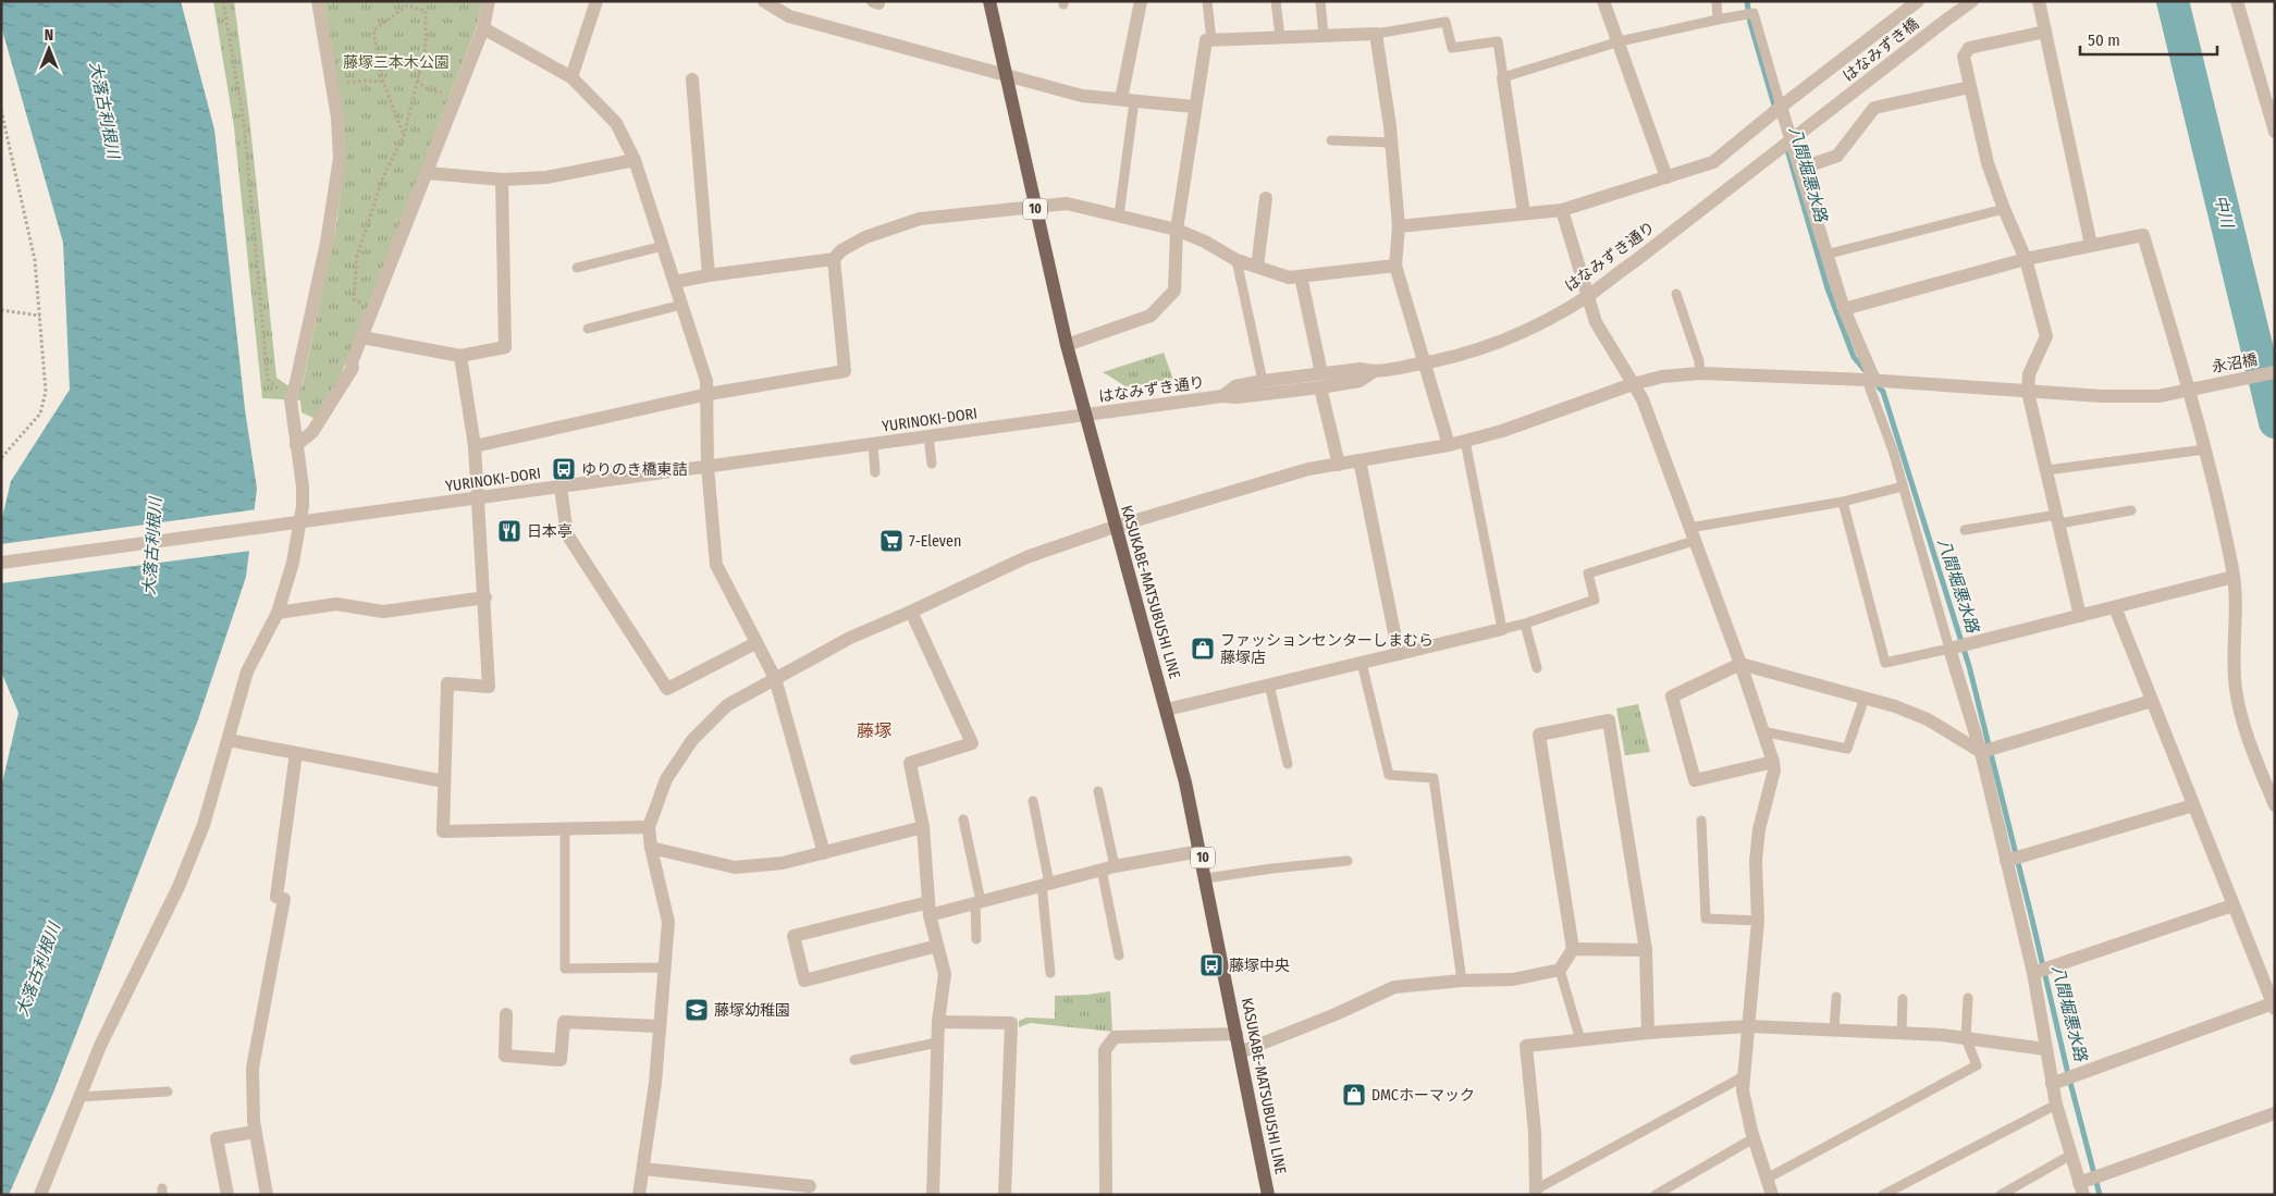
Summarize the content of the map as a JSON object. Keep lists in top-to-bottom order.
{
  "streets": {
    "main road": ["10", "KASUKABE-MATSUBUSHI LINE"],
    "street": [
      "はなみずき橋",
      "はなみずき通り",
      "永沼橋",
      "YURINOKI-DORI"
    ]
  },
  "crossings": [
    ["はなみずき橋", "はなみずき通り"],
    ["はなみずき通り", "YURINOKI-DORI"],
    ["はなみずき通り", "KASUKABE-MATSUBUSHI LINE"],
    ["永沼橋", "KASUKABE-MATSUBUSHI LINE"],
    ["YURINOKI-DORI", "KASUKABE-MATSUBUSHI LINE"]
  ],
  "districts": ["藤塚"],
  "water": ["大落古利根川", "八間堀悪水路", "中川"],
  "parks": ["藤塚三本木公園"],
  "places": {
    "bus stop": ["ゆりのき橋東詰", "藤塚中央"],
    "restaurant": ["日本亭"],
    "supermarket": ["7-Eleven"],
    "shop": ["ファッションセンターしまむら 藤塚店", "DMCホーマック"],
    "school or university": ["藤塚幼稚園"]
  },
  "scale_bar": "50 m",
  "north": "top"
}
